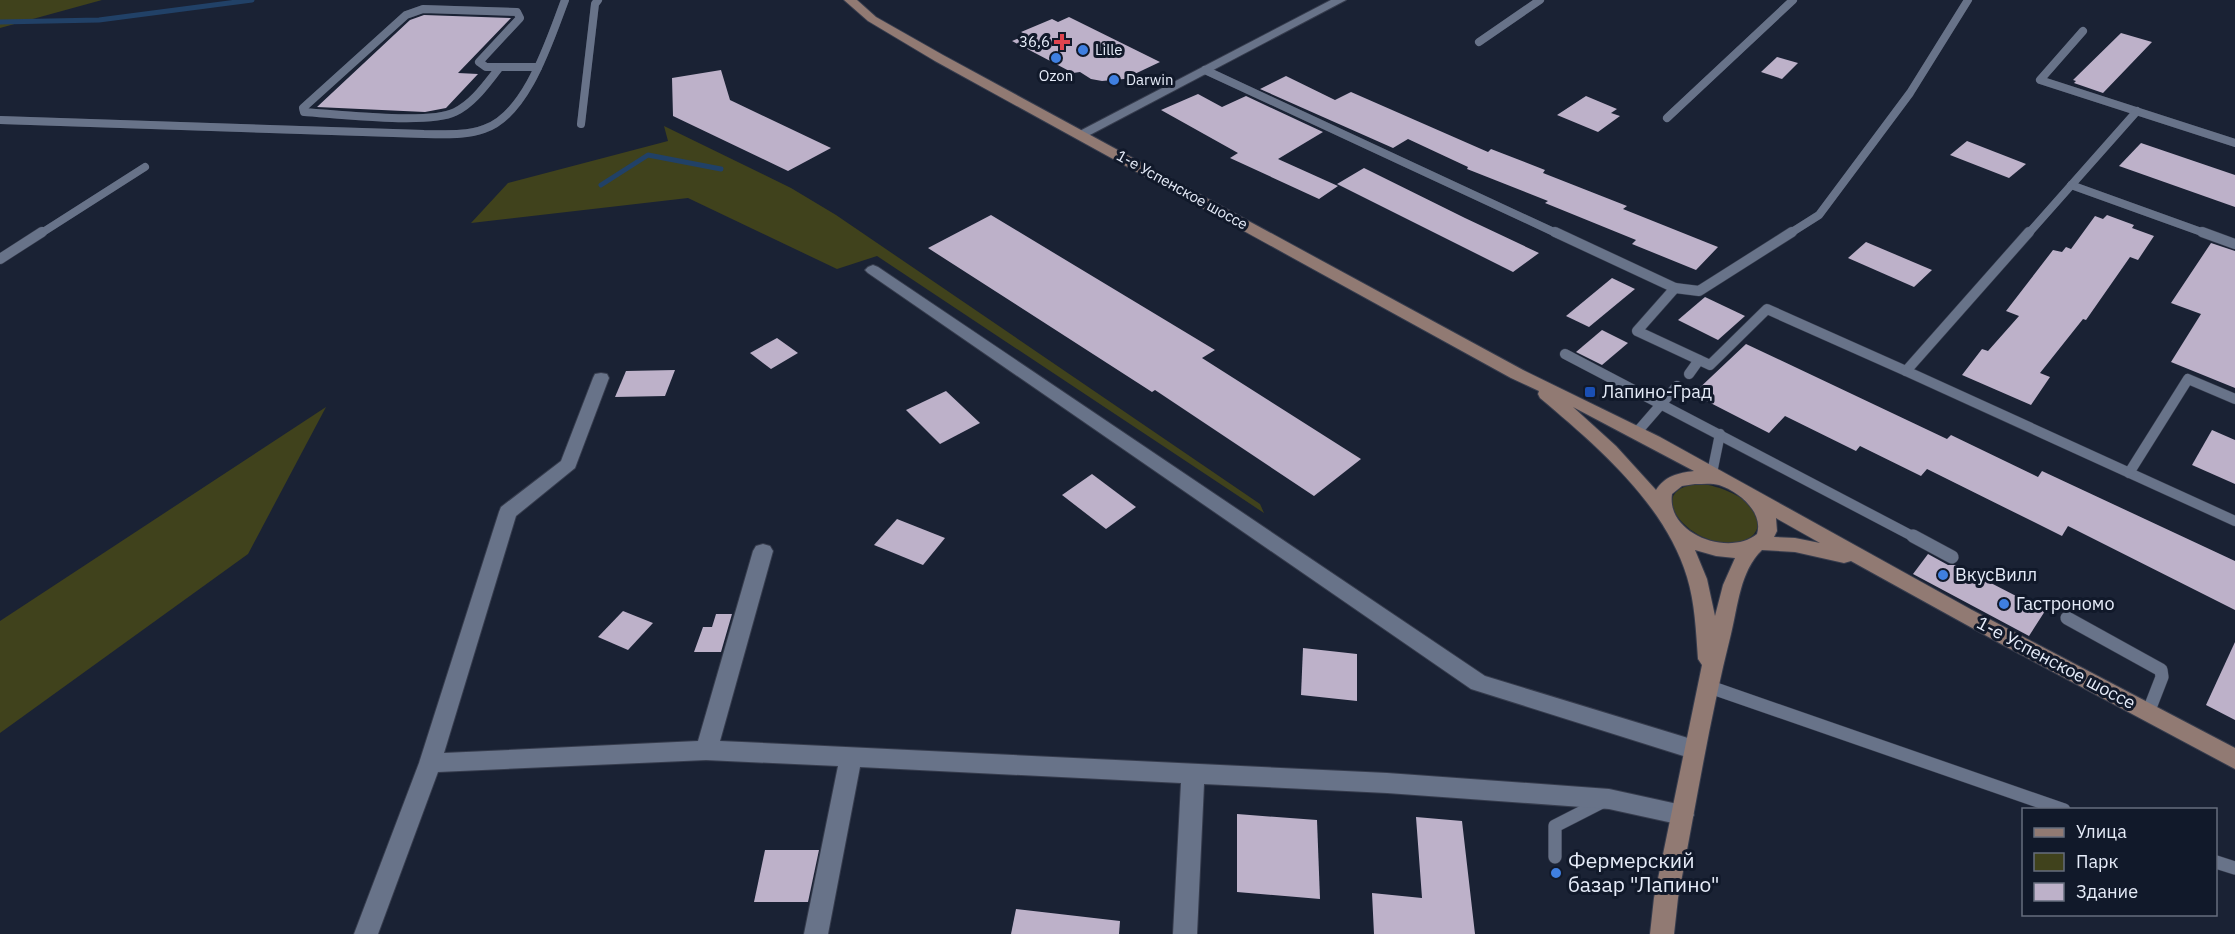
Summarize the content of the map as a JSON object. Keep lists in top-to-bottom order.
{
  "streets": {
    "main road": ["1-е Успенское шоссе"]
  },
  "places": {
    "health": ["36,6"],
    "other": [
      "Lille",
      "Ozon",
      "Darwin",
      "ВкусВилл",
      "Гастрономо",
      "Фермерский базар \"Лапино\""
    ],
    "transit": ["Лапино-Град"]
  },
  "legend": ["Улица", "Парк", "Здание"]
}
